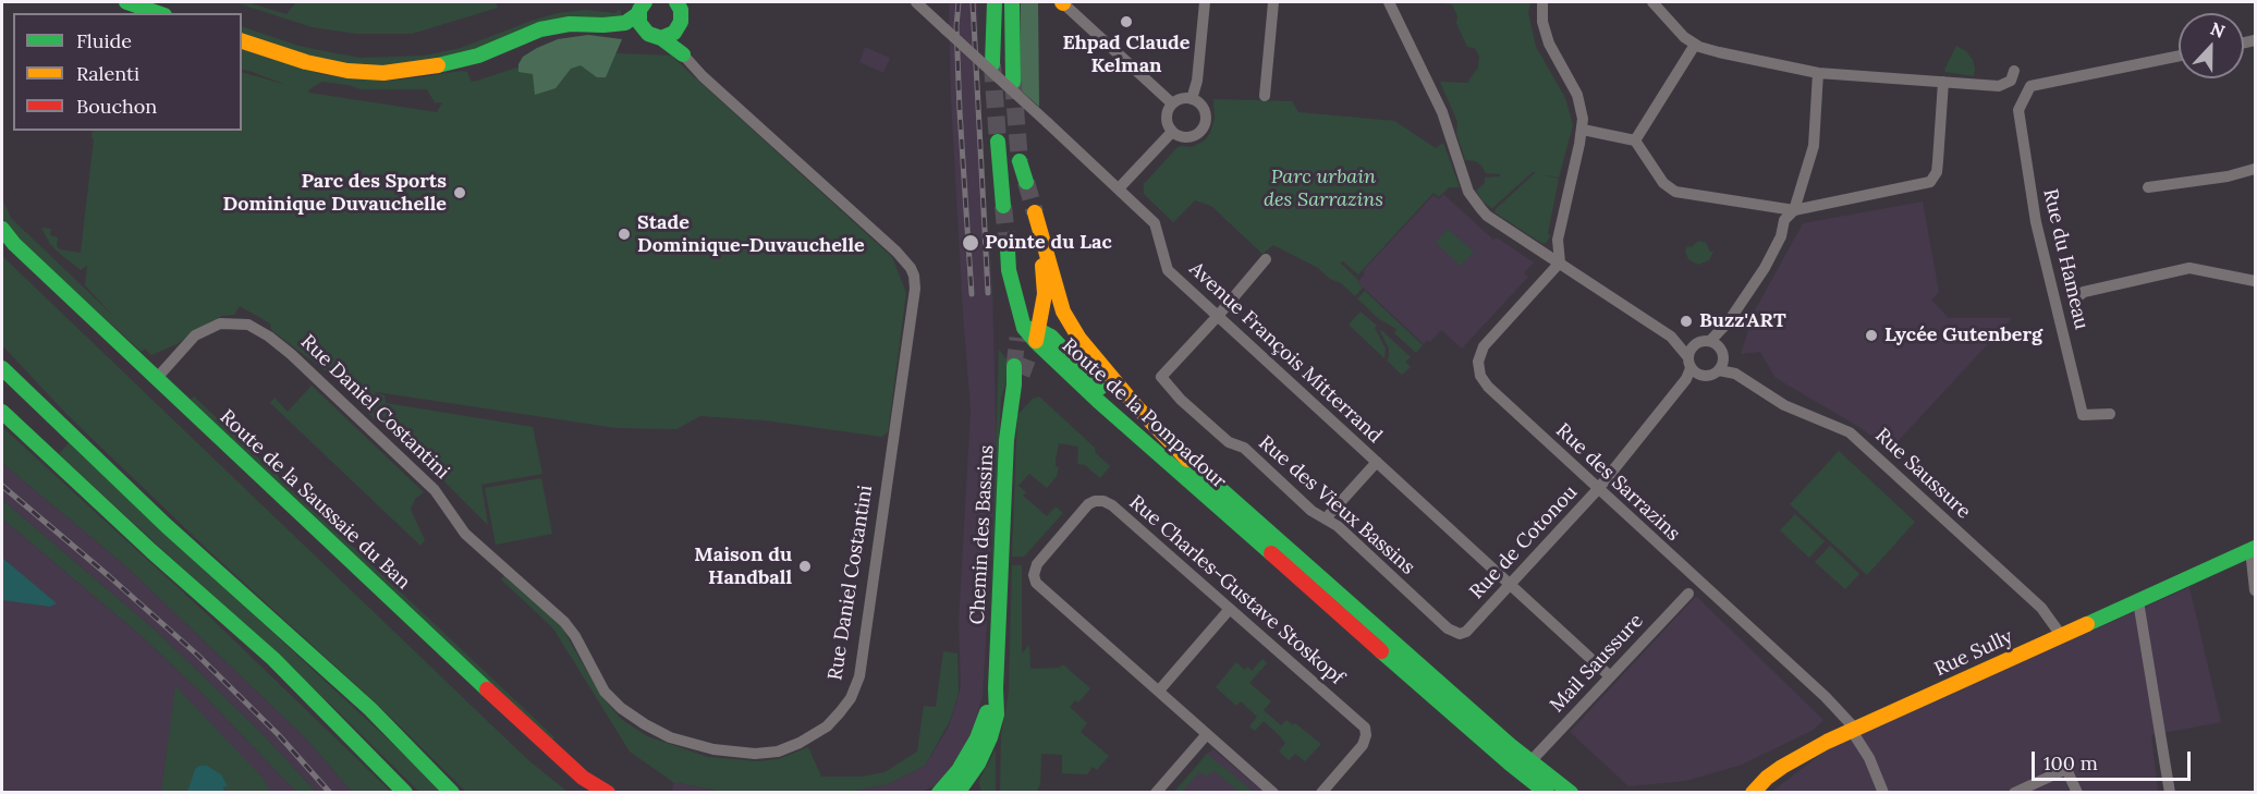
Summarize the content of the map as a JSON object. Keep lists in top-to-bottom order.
{
  "streets": {
    "main road": [
      "Rue Daniel Costantini",
      "Route de la Pompadour",
      "Route de la Saussaie du Ban",
      "Chemin des Bassins",
      "Rue Sully"
    ],
    "street": [
      "Rue du Hameau",
      "Avenue François Mitterrand",
      "Rue Saussure",
      "Rue des Sarrazins",
      "Rue des Vieux Bassins",
      "Rue de Cotonou",
      "Rue Charles-Gustave Stoskopf",
      "Mail Saussure"
    ]
  },
  "crossings": [
    ["Avenue François Mitterrand", "Rue des Vieux Bassins"],
    ["Avenue François Mitterrand", "Rue de Cotonou"],
    ["Avenue François Mitterrand", "Mail Saussure"],
    ["Rue Daniel Costantini", "Route de la Saussaie du Ban"],
    ["Rue Saussure", "Rue Sully"],
    ["Rue des Sarrazins", "Rue de Cotonou"],
    ["Rue des Sarrazins", "Rue Sully"],
    ["Rue des Vieux Bassins", "Rue de Cotonou"]
  ],
  "parks": ["Parc urbain des Sarrazins"],
  "places": [
    "Ehpad Claude Kelman",
    "Parc des Sports Dominique Duvauchelle",
    "Stade Dominique-Duvauchelle",
    "Pointe du Lac",
    "Buzz'ART",
    "Lycée Gutenberg",
    "Maison du Handball"
  ],
  "legend": ["Fluide", "Ralenti", "Bouchon"],
  "scale_bar": "100 m",
  "north": "top"
}
